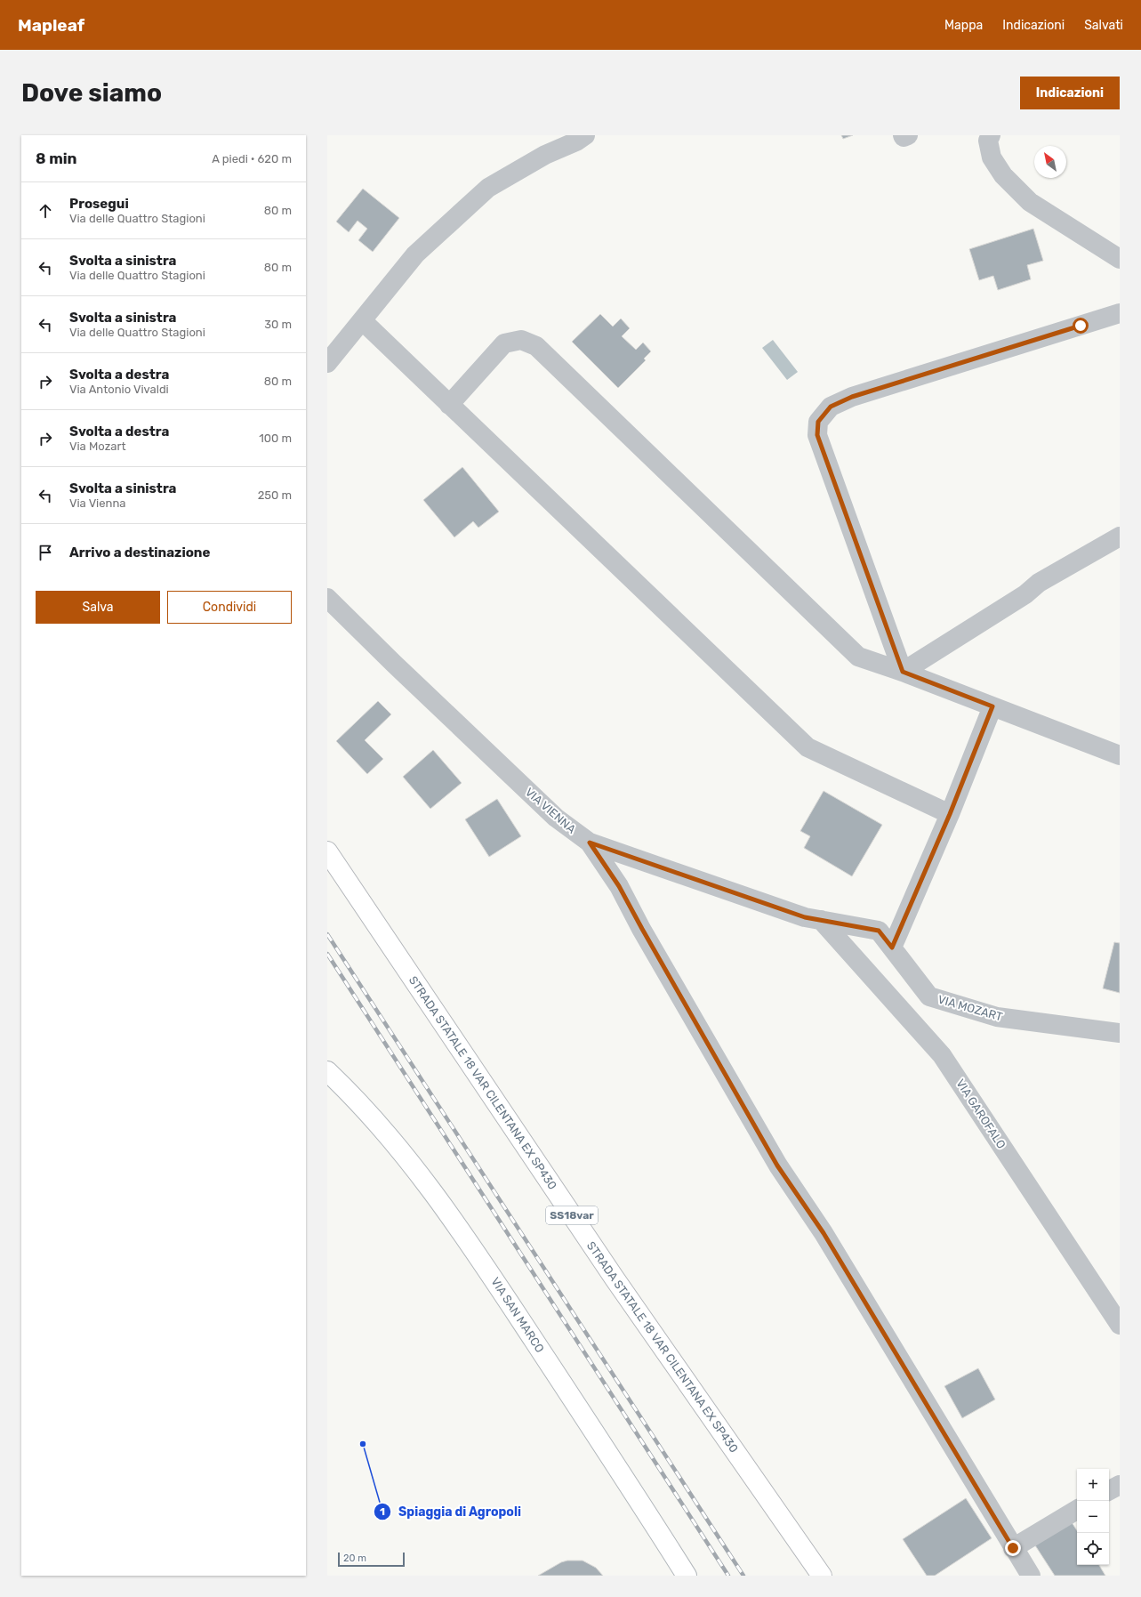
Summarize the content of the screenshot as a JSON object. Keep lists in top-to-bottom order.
{
  "streets": {
    "main road": ["STRADA STATALE 18 VAR CILENTANA EX SP430", "SS18var", "VIA SAN MARCO"],
    "street": ["VIA VIENNA", "VIA MOZART", "VIA GAROFALO"]
  },
  "crossings": [
    ["VIA VIENNA", "VIA MOZART"],
    ["VIA MOZART", "VIA GAROFALO"]
  ],
  "places": ["Spiaggia di Agropoli"],
  "scale_bar": "20 m",
  "north": "top left",
  "page": {
    "header": "Mapleaf",
    "nav": ["Mappa", "Indicazioni", "Salvati"],
    "buttons": [
      "Indicazioni",
      ["Salva", "Condividi"]
    ],
    "title": "Dove siamo",
    "heading": ["8 min", "A piedi · 620 m"],
    "list": [
      ["Prosegui", "Via delle Quattro Stagioni", "80 m"],
      ["Svolta a sinistra", "Via delle Quattro Stagioni", "80 m"],
      ["Svolta a sinistra", "Via delle Quattro Stagioni", "30 m"],
      ["Svolta a destra", "Via Antonio Vivaldi", "80 m"],
      ["Svolta a destra", "Via Mozart", "100 m"],
      ["Svolta a sinistra", "Via Vienna", "250 m"],
      "Arrivo a destinazione"
    ],
    "map_buttons": ["+", "−"],
    "scale": "20 m"
  }
}
